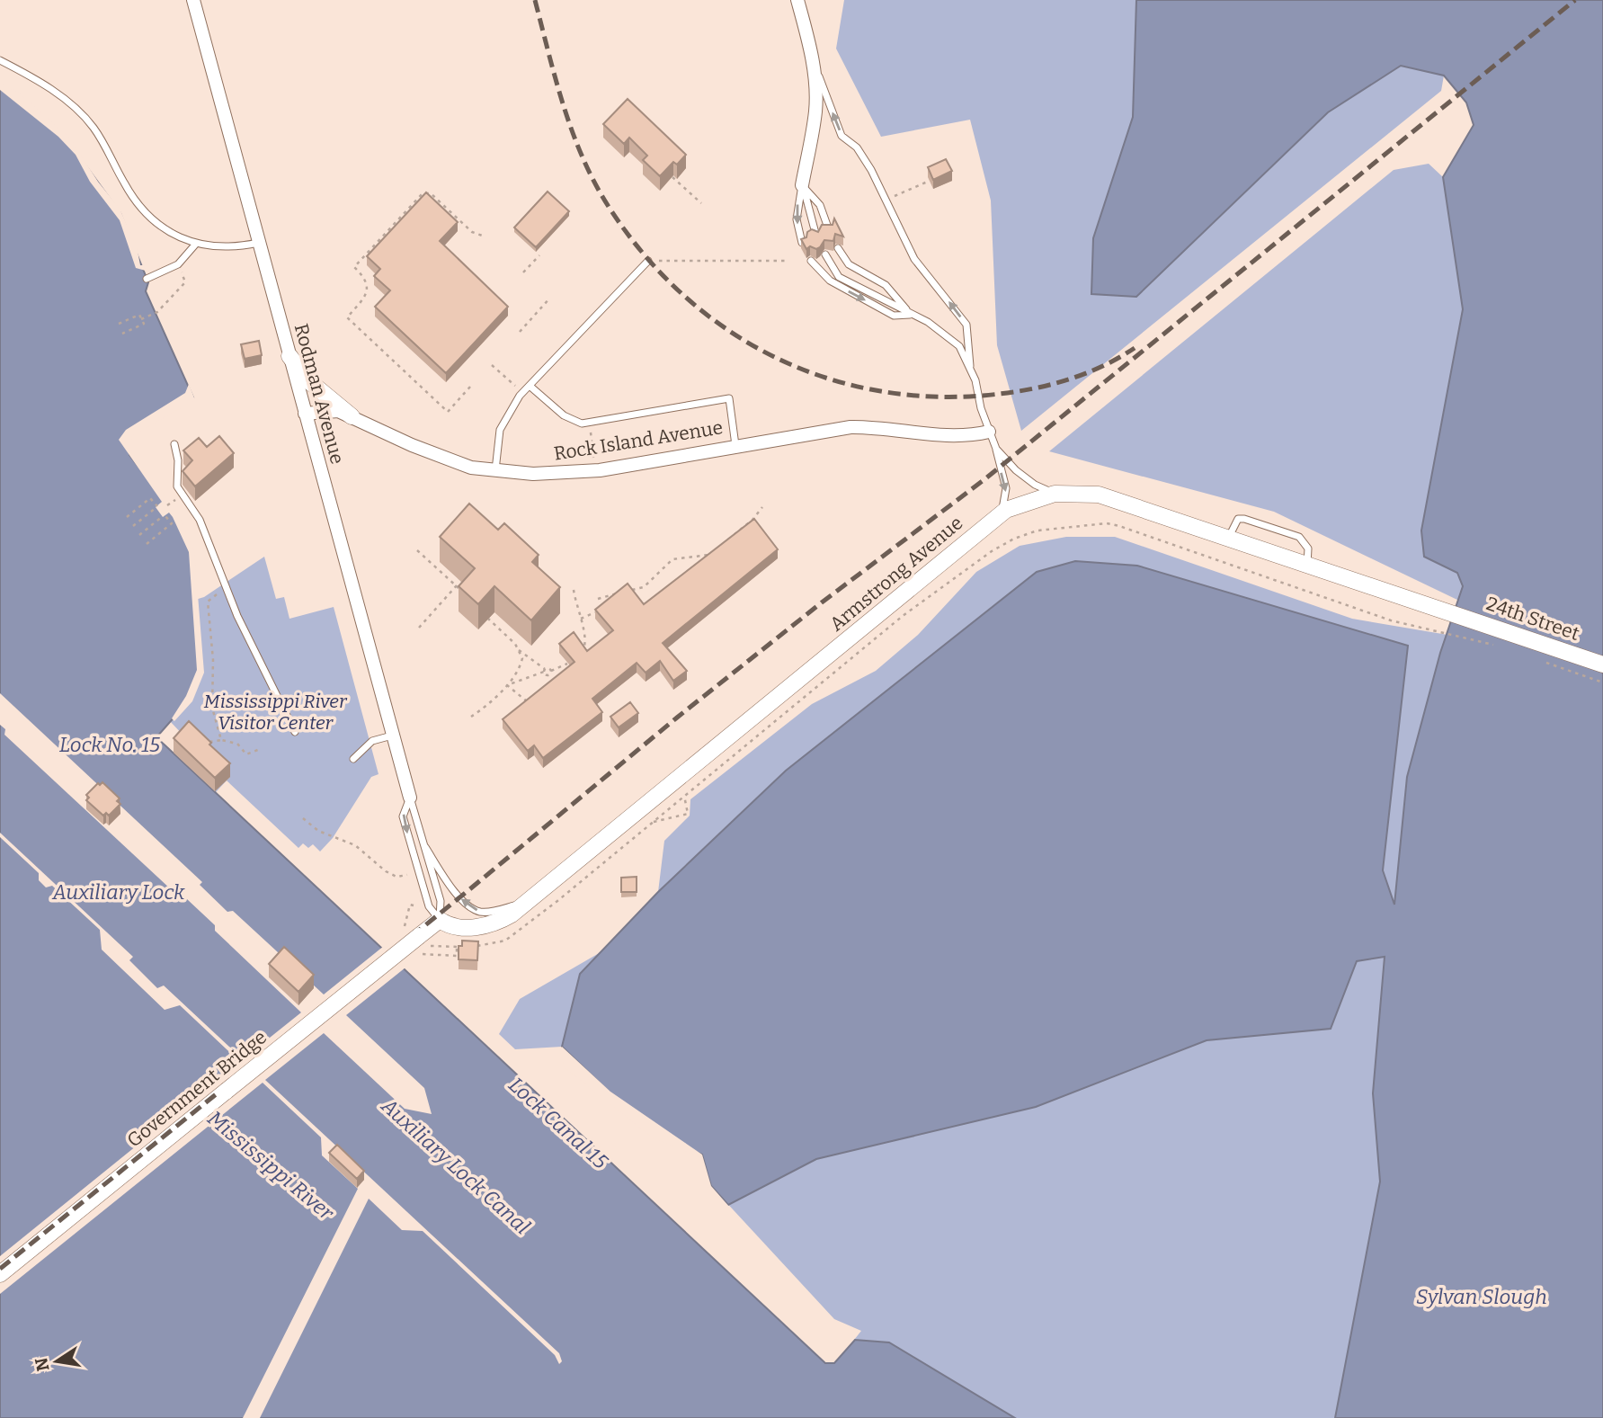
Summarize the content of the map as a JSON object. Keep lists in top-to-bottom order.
{
  "streets": {
    "street": [
      "Rodman Avenue",
      "Rock Island Avenue",
      "Armstrong Avenue",
      "24th Street",
      "Government Bridge"
    ]
  },
  "crossings": [
    ["Rodman Avenue", "Rock Island Avenue"],
    ["Rodman Avenue", "Armstrong Avenue"],
    ["Rodman Avenue", "Government Bridge"],
    ["Armstrong Avenue", "24th Street"],
    ["Armstrong Avenue", "Government Bridge"]
  ],
  "water": [
    "Lock No. 15",
    "Auxiliary Lock",
    "Lock Canal 15",
    "Mississippi River",
    "Auxiliary Lock Canal",
    "Sylvan Slough"
  ],
  "parks": ["Mississippi River Visitor Center"],
  "north": "left"
}
